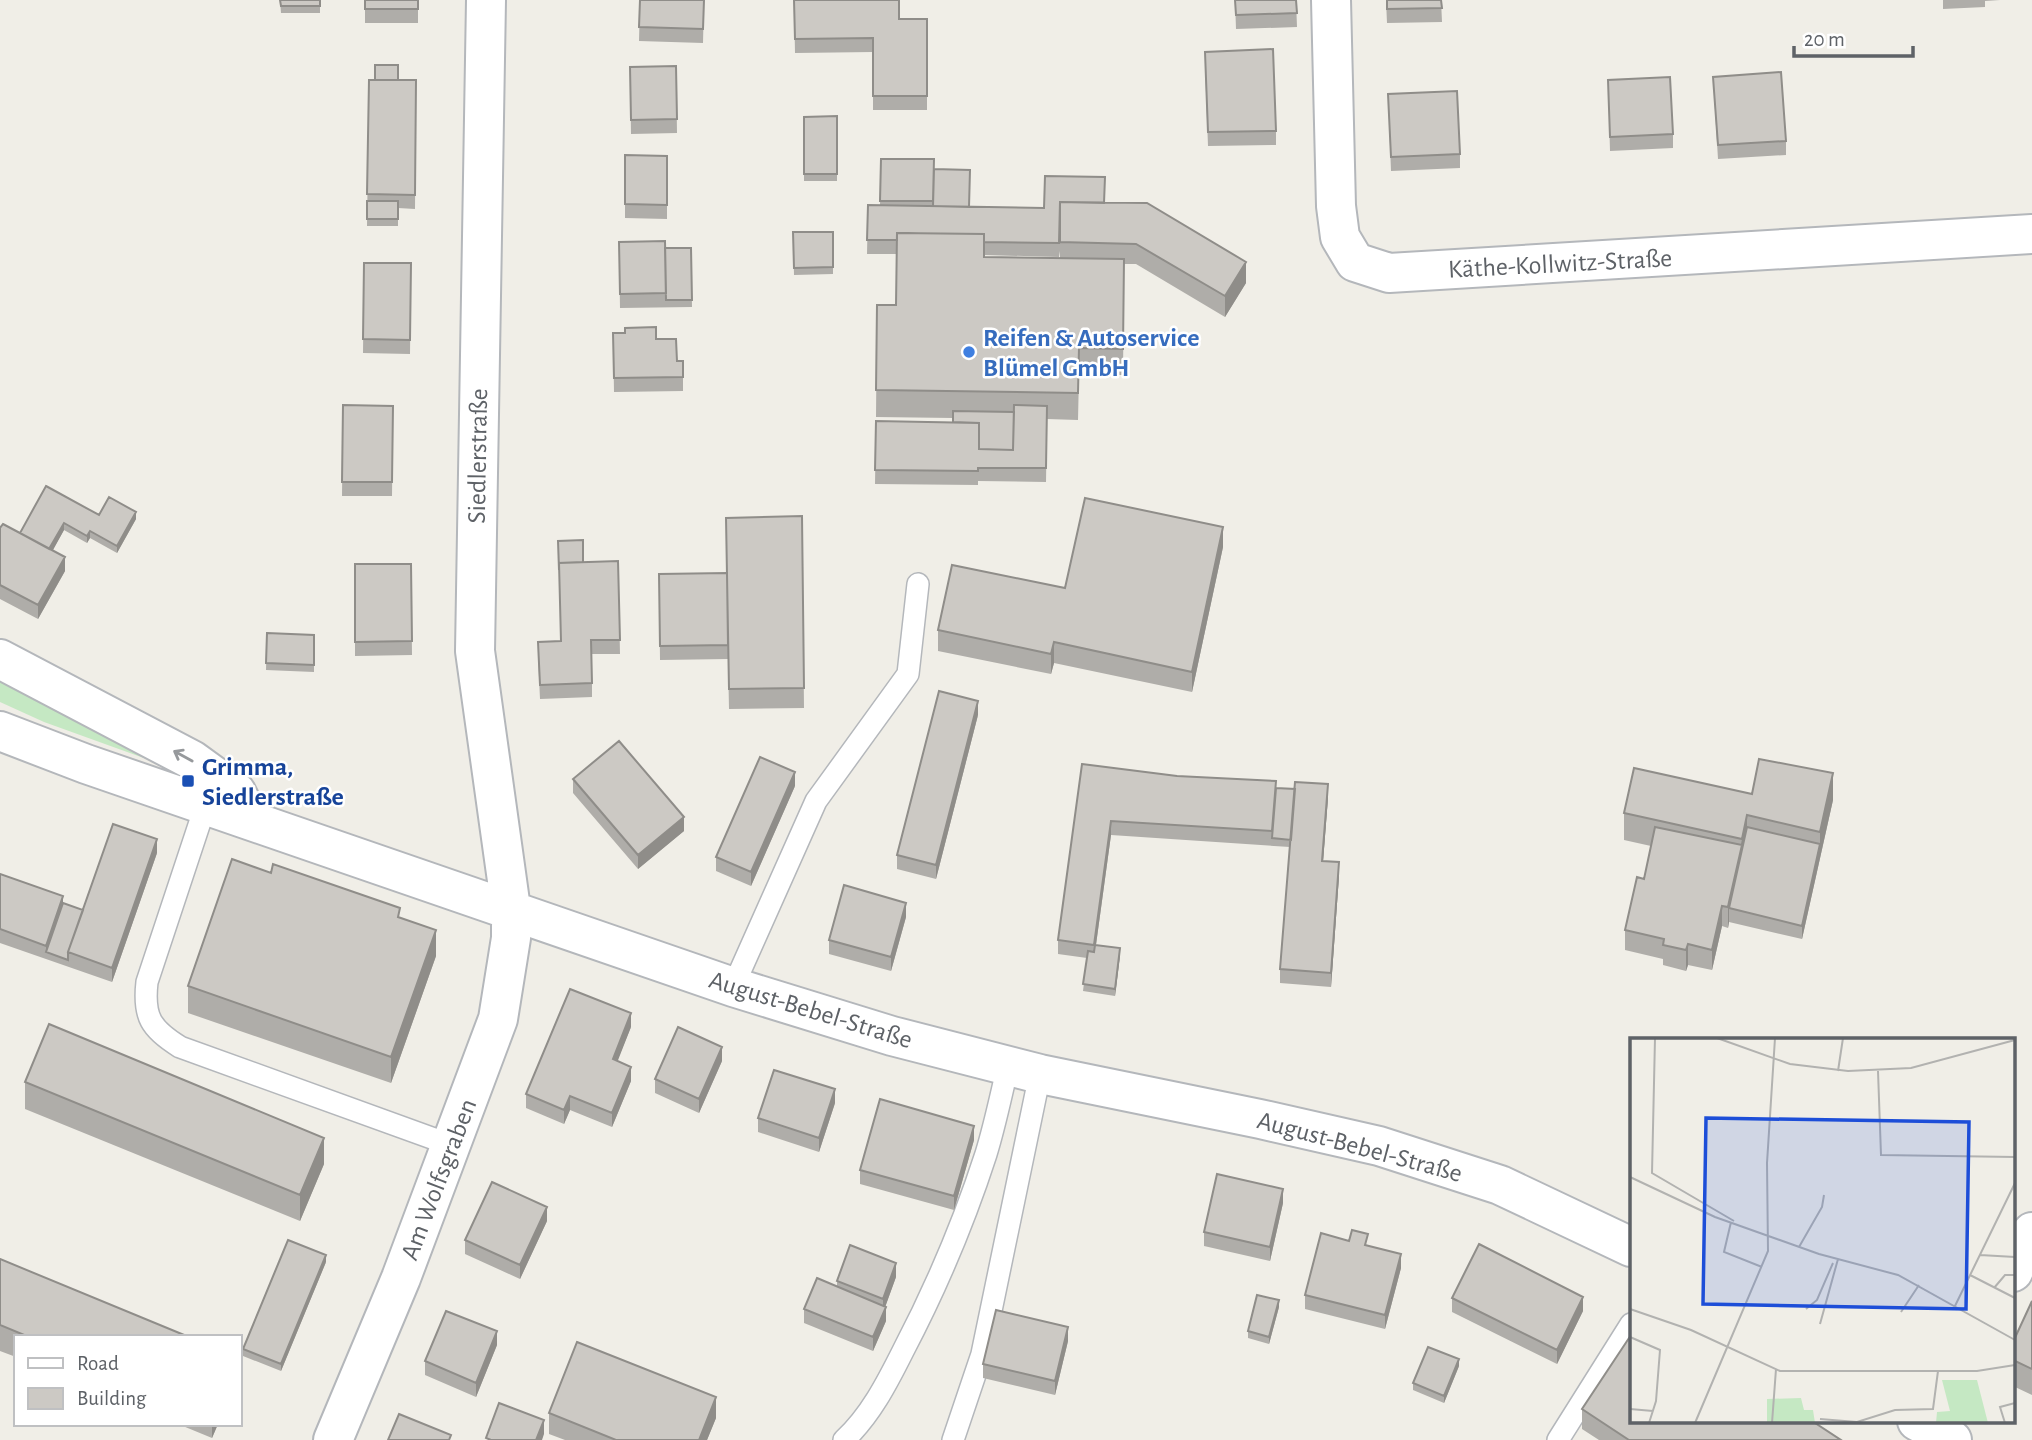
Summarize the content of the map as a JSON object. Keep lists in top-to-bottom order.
{
  "streets": {
    "street": [
      "Käthe-Kollwitz-Straße",
      "Siedlerstraße",
      "August-Bebel-Straße",
      "Am Wolfsgraben"
    ]
  },
  "crossings": [
    ["Siedlerstraße", "August-Bebel-Straße"],
    ["Siedlerstraße", "Am Wolfsgraben"],
    ["August-Bebel-Straße", "Am Wolfsgraben"]
  ],
  "places": {
    "other": ["Reifen & Autoservice Blümel GmbH"],
    "transit": ["Grimma, Siedlerstraße"]
  },
  "legend": ["Road", "Building"],
  "scale_bar": "20 m"
}
